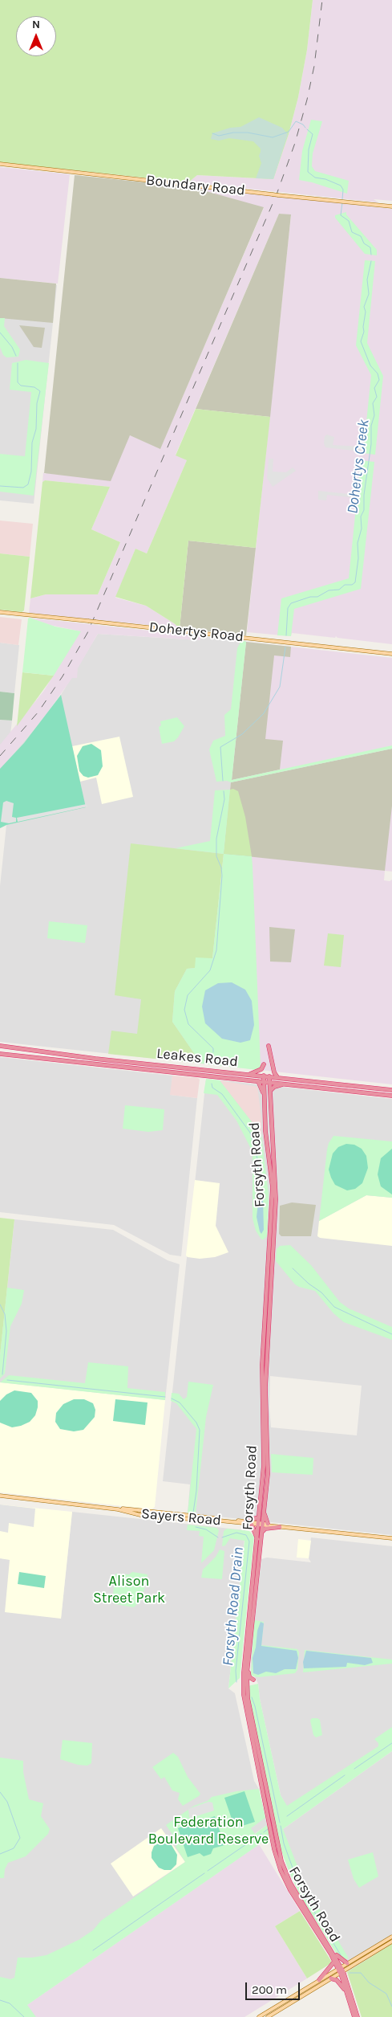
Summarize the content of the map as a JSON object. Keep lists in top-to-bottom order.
{
  "streets": {
    "highway": ["Leakes Road", "Forsyth Road"],
    "main road": ["Boundary Road", "Dohertys Road", "Sayers Road"]
  },
  "crossings": [
    ["Leakes Road", "Forsyth Road"],
    ["Forsyth Road", "Sayers Road"]
  ],
  "water": ["Dohertys Creek", "Forsyth Road Drain"],
  "parks": ["Alison Street Park", "Federation Boulevard Reserve"],
  "scale_bar": "200 m",
  "north": "top"
}
